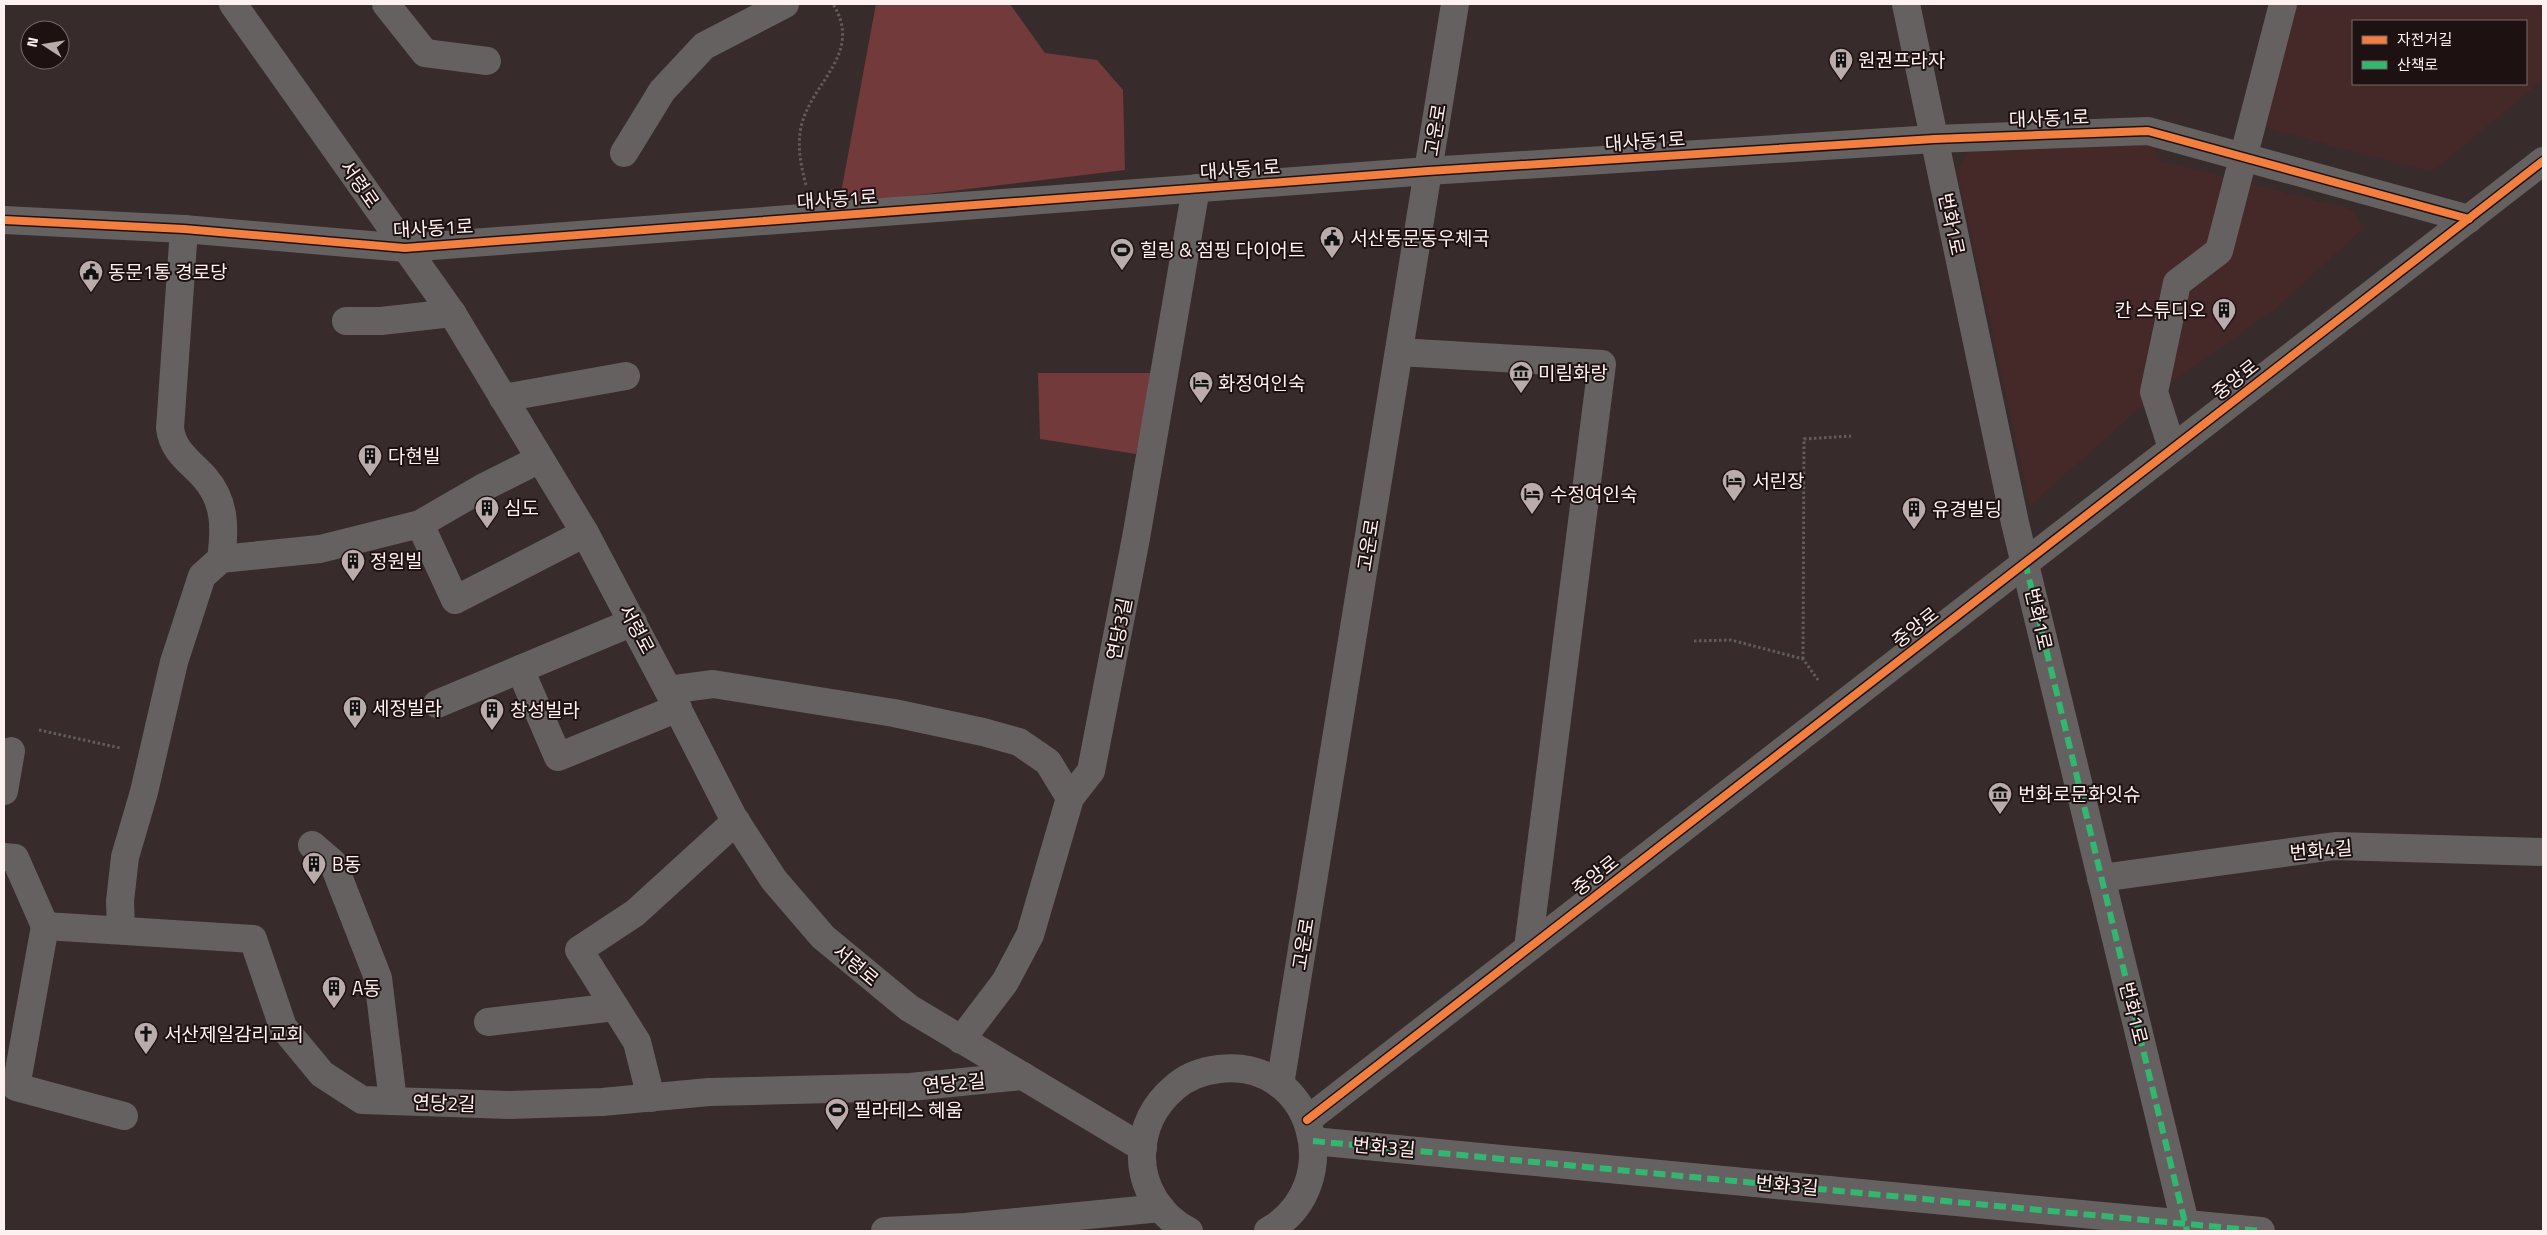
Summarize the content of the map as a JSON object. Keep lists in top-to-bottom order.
{
  "streets": {
    "street": [
      "대사동1로",
      "고운로",
      "서령로",
      "번화1로",
      "중앙로",
      "연당3길",
      "번화4길",
      "연당2길",
      "번화3길"
    ]
  },
  "crossings": [
    ["대사동1로", "고운로"],
    ["대사동1로", "서령로"],
    ["대사동1로", "번화1로"],
    ["대사동1로", "중앙로"],
    ["대사동1로", "연당3길"],
    ["서령로", "연당3길"],
    ["서령로", "연당2길"],
    ["번화1로", "중앙로"],
    ["번화1로", "번화4길"],
    ["번화1로", "번화3길"],
    ["중앙로", "번화3길"]
  ],
  "places": {
    "building": [
      "원권프라자",
      "칸 스튜디오",
      "다현빌",
      "심도",
      "유경빌딩",
      "정원빌",
      "세정빌라",
      "창성빌라",
      "B동",
      "A동"
    ],
    "public building": ["서산동문동우체국", "동문1통 경로당"],
    "sports": ["힐링 & 점핑 다이어트", "필라테스 혜움"],
    "museum": ["미림화랑", "번화로문화잇슈"],
    "hotel": ["화정여인숙", "서린장", "수정여인숙"],
    "church": ["서산제일감리교회"]
  },
  "legend": ["자전거길", "산책로"],
  "north": "left"
}
